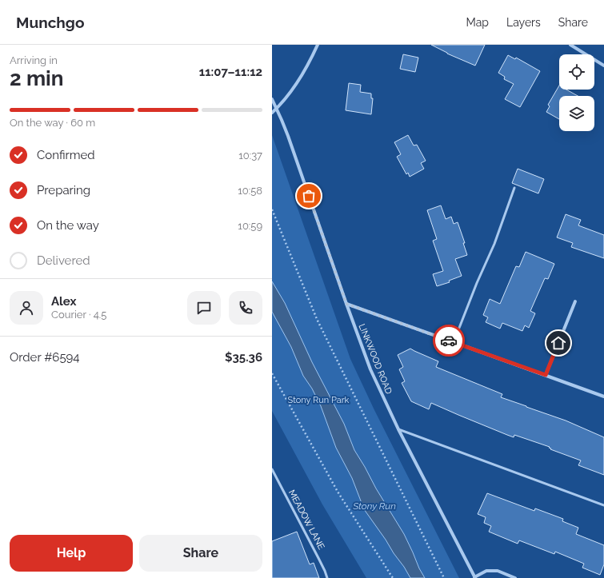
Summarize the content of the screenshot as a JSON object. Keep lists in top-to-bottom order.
{
  "streets": {
    "street": ["LINKWOOD ROAD"],
    "lane": ["MEADOW LANE"]
  },
  "water": ["Stony Run"],
  "parks": ["Stony Run Park"],
  "page": {
    "header": "Munchgo",
    "nav": ["Map", "Layers", "Share"],
    "heading": ["2 min", "Arriving in", "11:07–11:12"],
    "panel": [
      "Alex",
      "Courier · 4.5",
      "Order #6594",
      "$35.36"
    ],
    "bar": "On the way · 60 m",
    "list": [
      ["Confirmed", "10:37"],
      ["Preparing", "10:58"],
      ["On the way", "10:59"],
      "Delivered"
    ],
    "buttons": ["Help", "Share"]
  }
}
